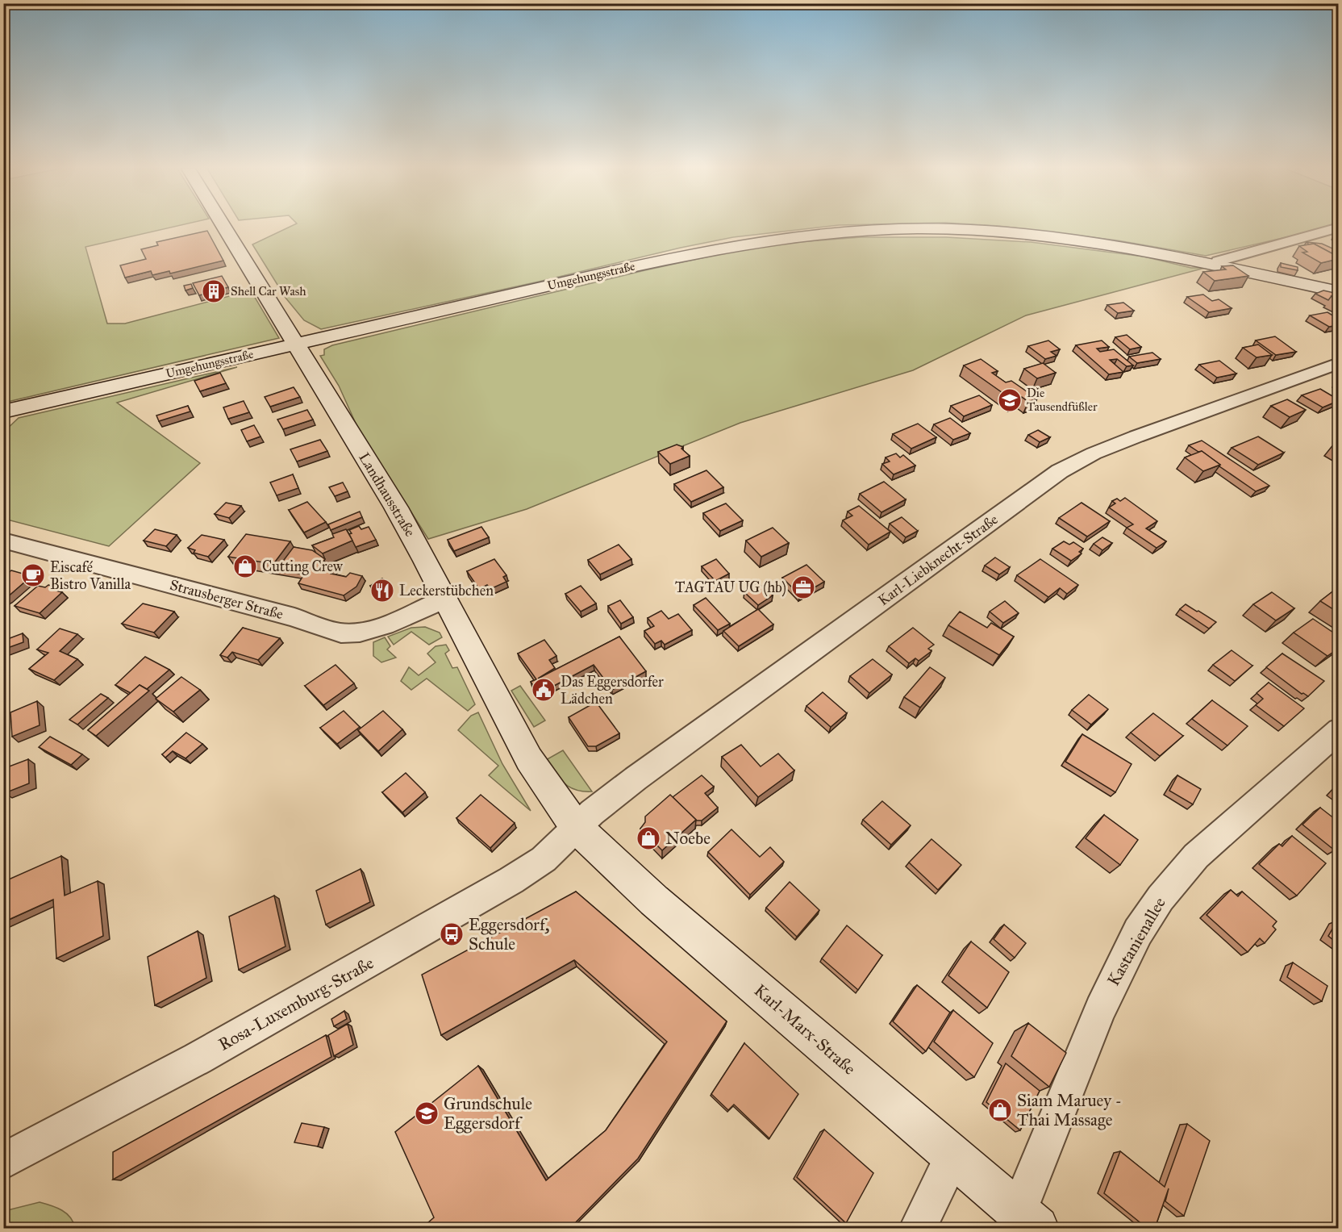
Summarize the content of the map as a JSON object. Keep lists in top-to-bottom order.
{
  "streets": {
    "main road": ["Umgehungsstraße", "Landhausstraße", "Karl-Marx-Straße"],
    "street": [
      "Karl-Liebknecht-Straße",
      "Strausberger Straße",
      "Kastanienallee",
      "Rosa-Luxemburg-Straße"
    ]
  },
  "crossings": [
    ["Umgehungsstraße", "Landhausstraße"],
    ["Landhausstraße", "Karl-Liebknecht-Straße"],
    ["Landhausstraße", "Strausberger Straße"],
    ["Landhausstraße", "Rosa-Luxemburg-Straße"],
    ["Landhausstraße", "Karl-Marx-Straße"],
    ["Karl-Liebknecht-Straße", "Rosa-Luxemburg-Straße"],
    ["Karl-Liebknecht-Straße", "Karl-Marx-Straße"],
    ["Kastanienallee", "Karl-Marx-Straße"],
    ["Rosa-Luxemburg-Straße", "Karl-Marx-Straße"]
  ],
  "places": {
    "building": ["Shell Car Wash"],
    "school or university": ["Die Tausendfüßler", "Grundschule Eggersdorf"],
    "shop": ["Cutting Crew", "Noebe", "Siam Maruey - Thai Massage"],
    "cafe": ["Eiscafé Bistro Vanilla"],
    "office": ["TAGTAU UG (hb)"],
    "restaurant": ["Leckerstübchen"],
    "public building": ["Das Eggersdorfer Lädchen"],
    "bus stop": ["Eggersdorf, Schule"]
  }
}
